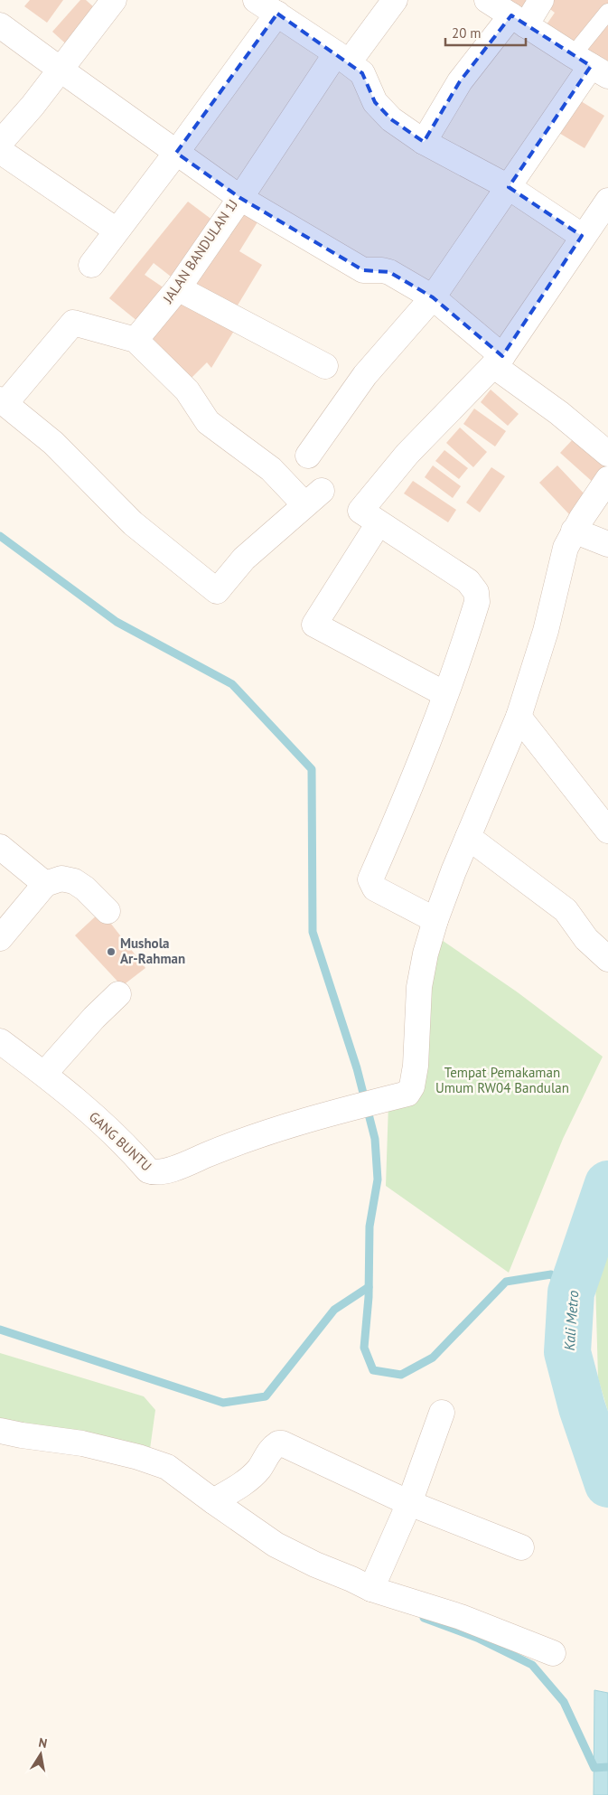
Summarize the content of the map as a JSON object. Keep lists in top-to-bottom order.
{
  "streets": {
    "street": ["JALAN BANDULAN 1J", "GANG BUNTU"]
  },
  "water": ["Kali Metro"],
  "parks": ["Tempat Pemakaman Umum RW04 Bandulan"],
  "places": ["Mushola Ar-Rahman"],
  "scale_bar": "20 m",
  "north": "top"
}
